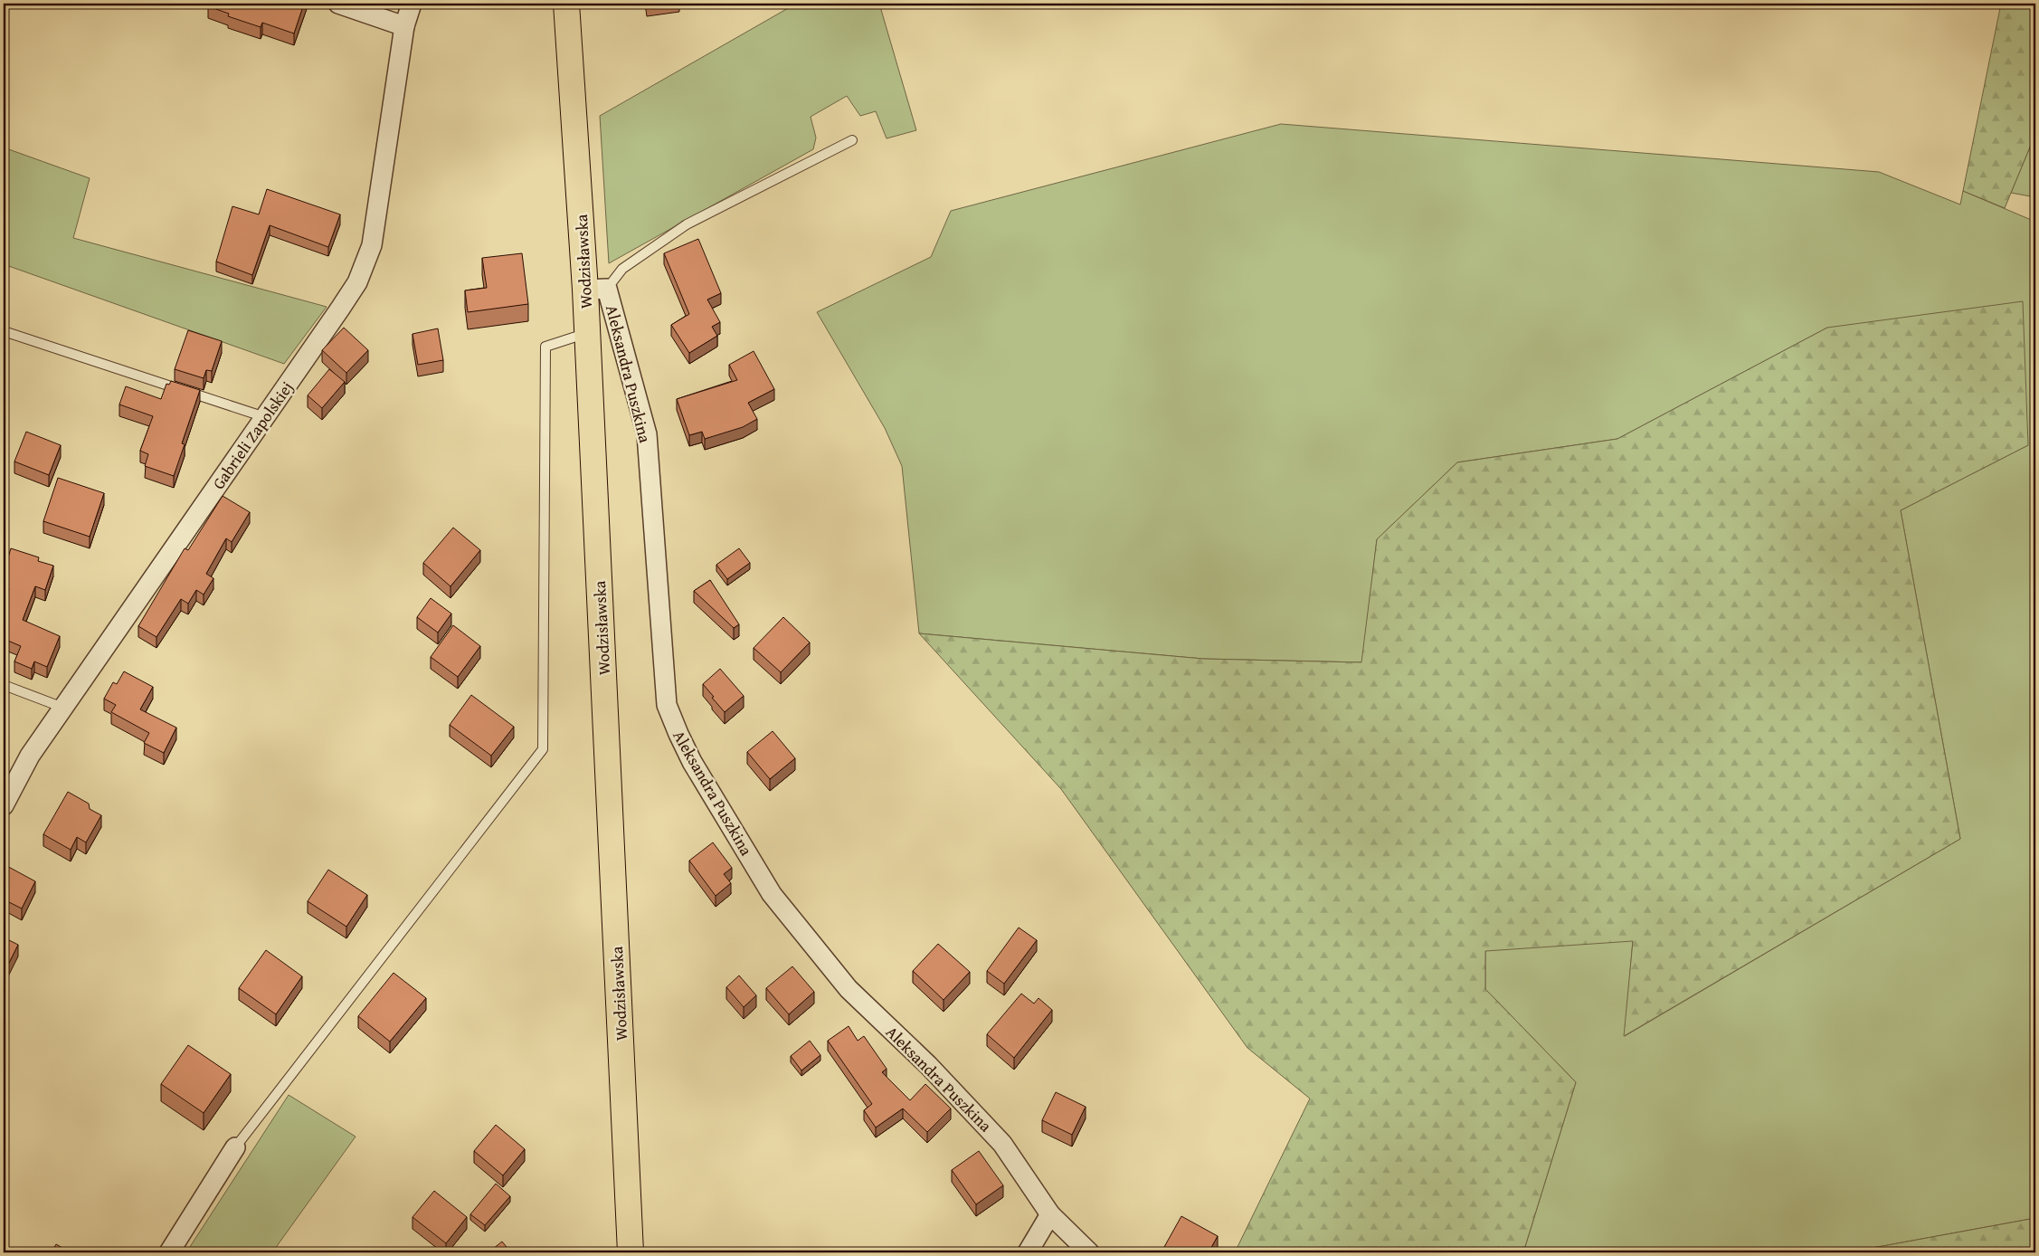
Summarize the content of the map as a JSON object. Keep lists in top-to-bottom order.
{
  "streets": {
    "main road": ["Wodzisławska"],
    "street": ["Aleksandra Puszkina", "Gabrieli Zapolskiej"]
  },
  "crossings": [
    ["Wodzisławska", "Aleksandra Puszkina"]
  ]
}
